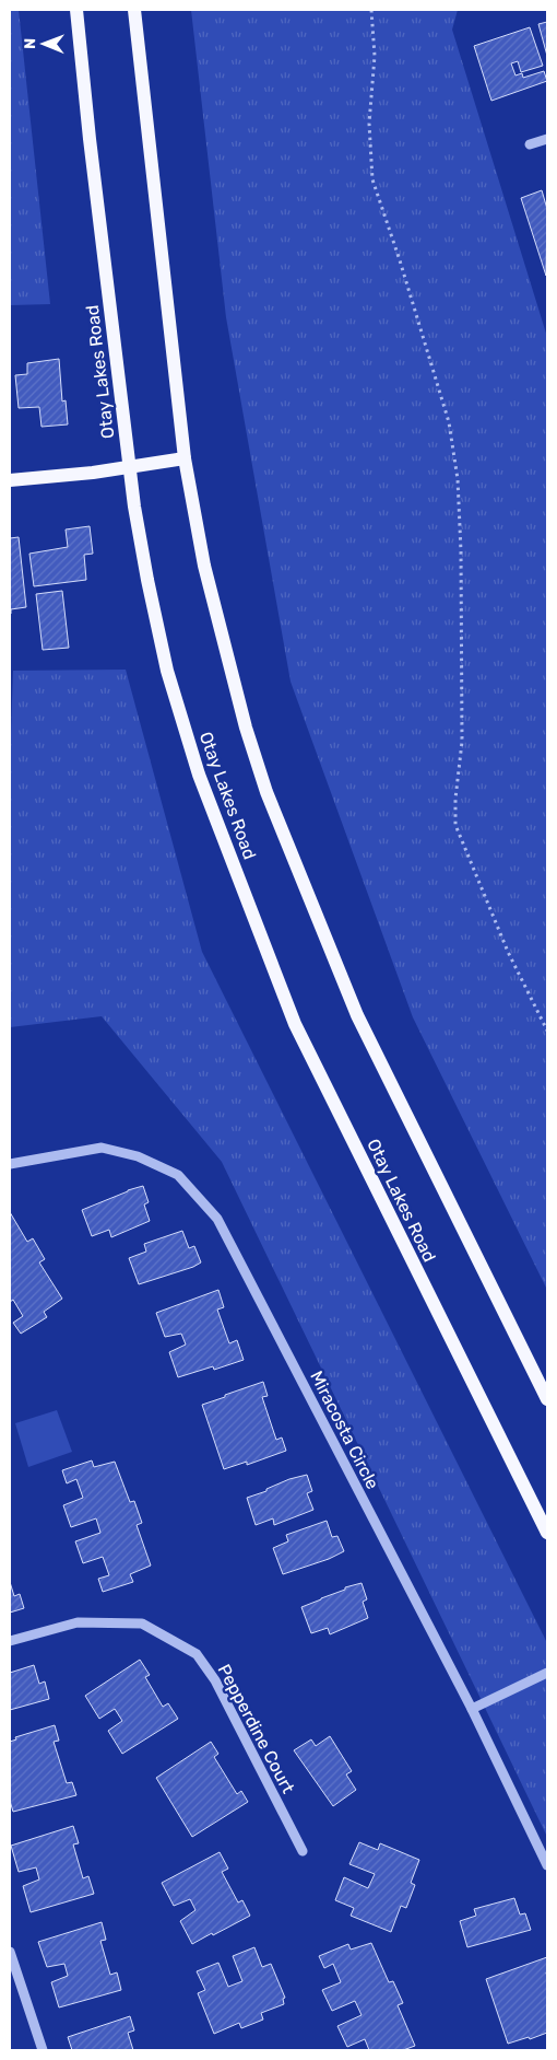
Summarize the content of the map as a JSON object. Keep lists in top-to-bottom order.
{
  "streets": {
    "main road": ["Otay Lakes Road"],
    "street": ["Miracosta Circle", "Pepperdine Court"]
  },
  "north": "left"
}
